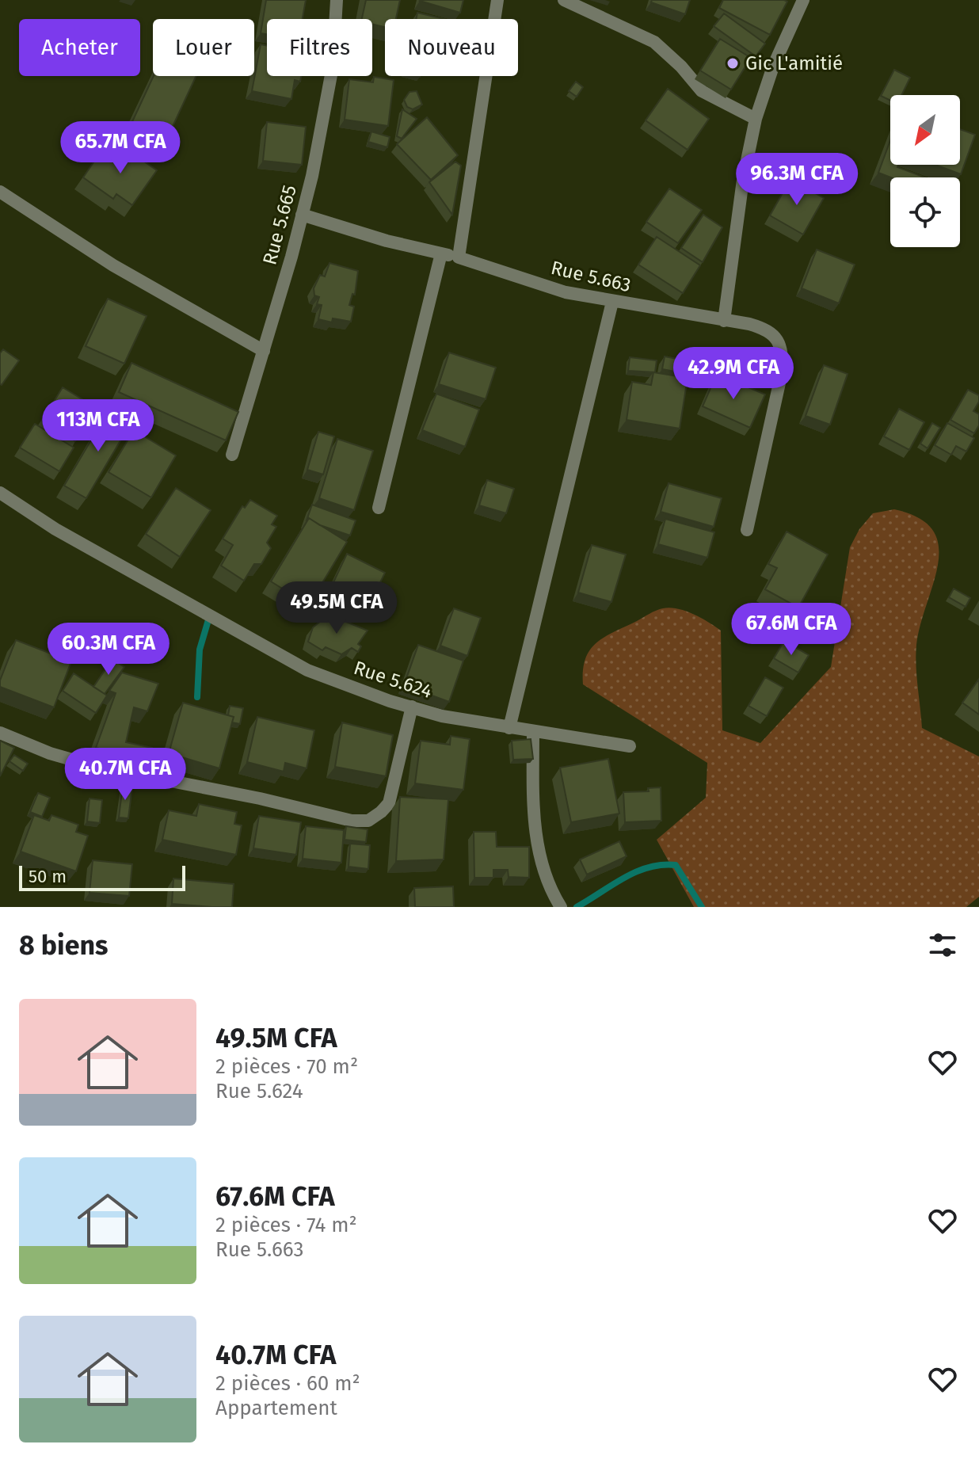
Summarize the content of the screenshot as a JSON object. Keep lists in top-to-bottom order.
{
  "streets": {
    "street": ["Rue 5.665", "Rue 5.663", "Rue 5.624"]
  },
  "crossings": [
    ["Rue 5.665", "Rue 5.663"]
  ],
  "places": ["Gic L'amitié"],
  "scale_bar": "50 m",
  "north": "bottom left",
  "page": {
    "chip": [
      "Acheter",
      "Louer",
      "Filtres",
      "Nouveau"
    ],
    "price": [
      "65.7M CFA",
      "96.3M CFA",
      "42.9M CFA",
      "113M CFA",
      "49.5M CFA",
      "67.6M CFA",
      "60.3M CFA",
      "40.7M CFA"
    ],
    "scale": "50 m",
    "heading": "8 biens",
    "list": [
      {
        "name": "49.5M CFA",
        "note": "2 pièces · 70 m² · Rue 5.624"
      },
      {
        "name": "67.6M CFA",
        "note": "2 pièces · 74 m² · Rue 5.663"
      },
      {
        "name": "40.7M CFA",
        "note": "2 pièces · 60 m² · Appartement"
      }
    ]
  }
}
